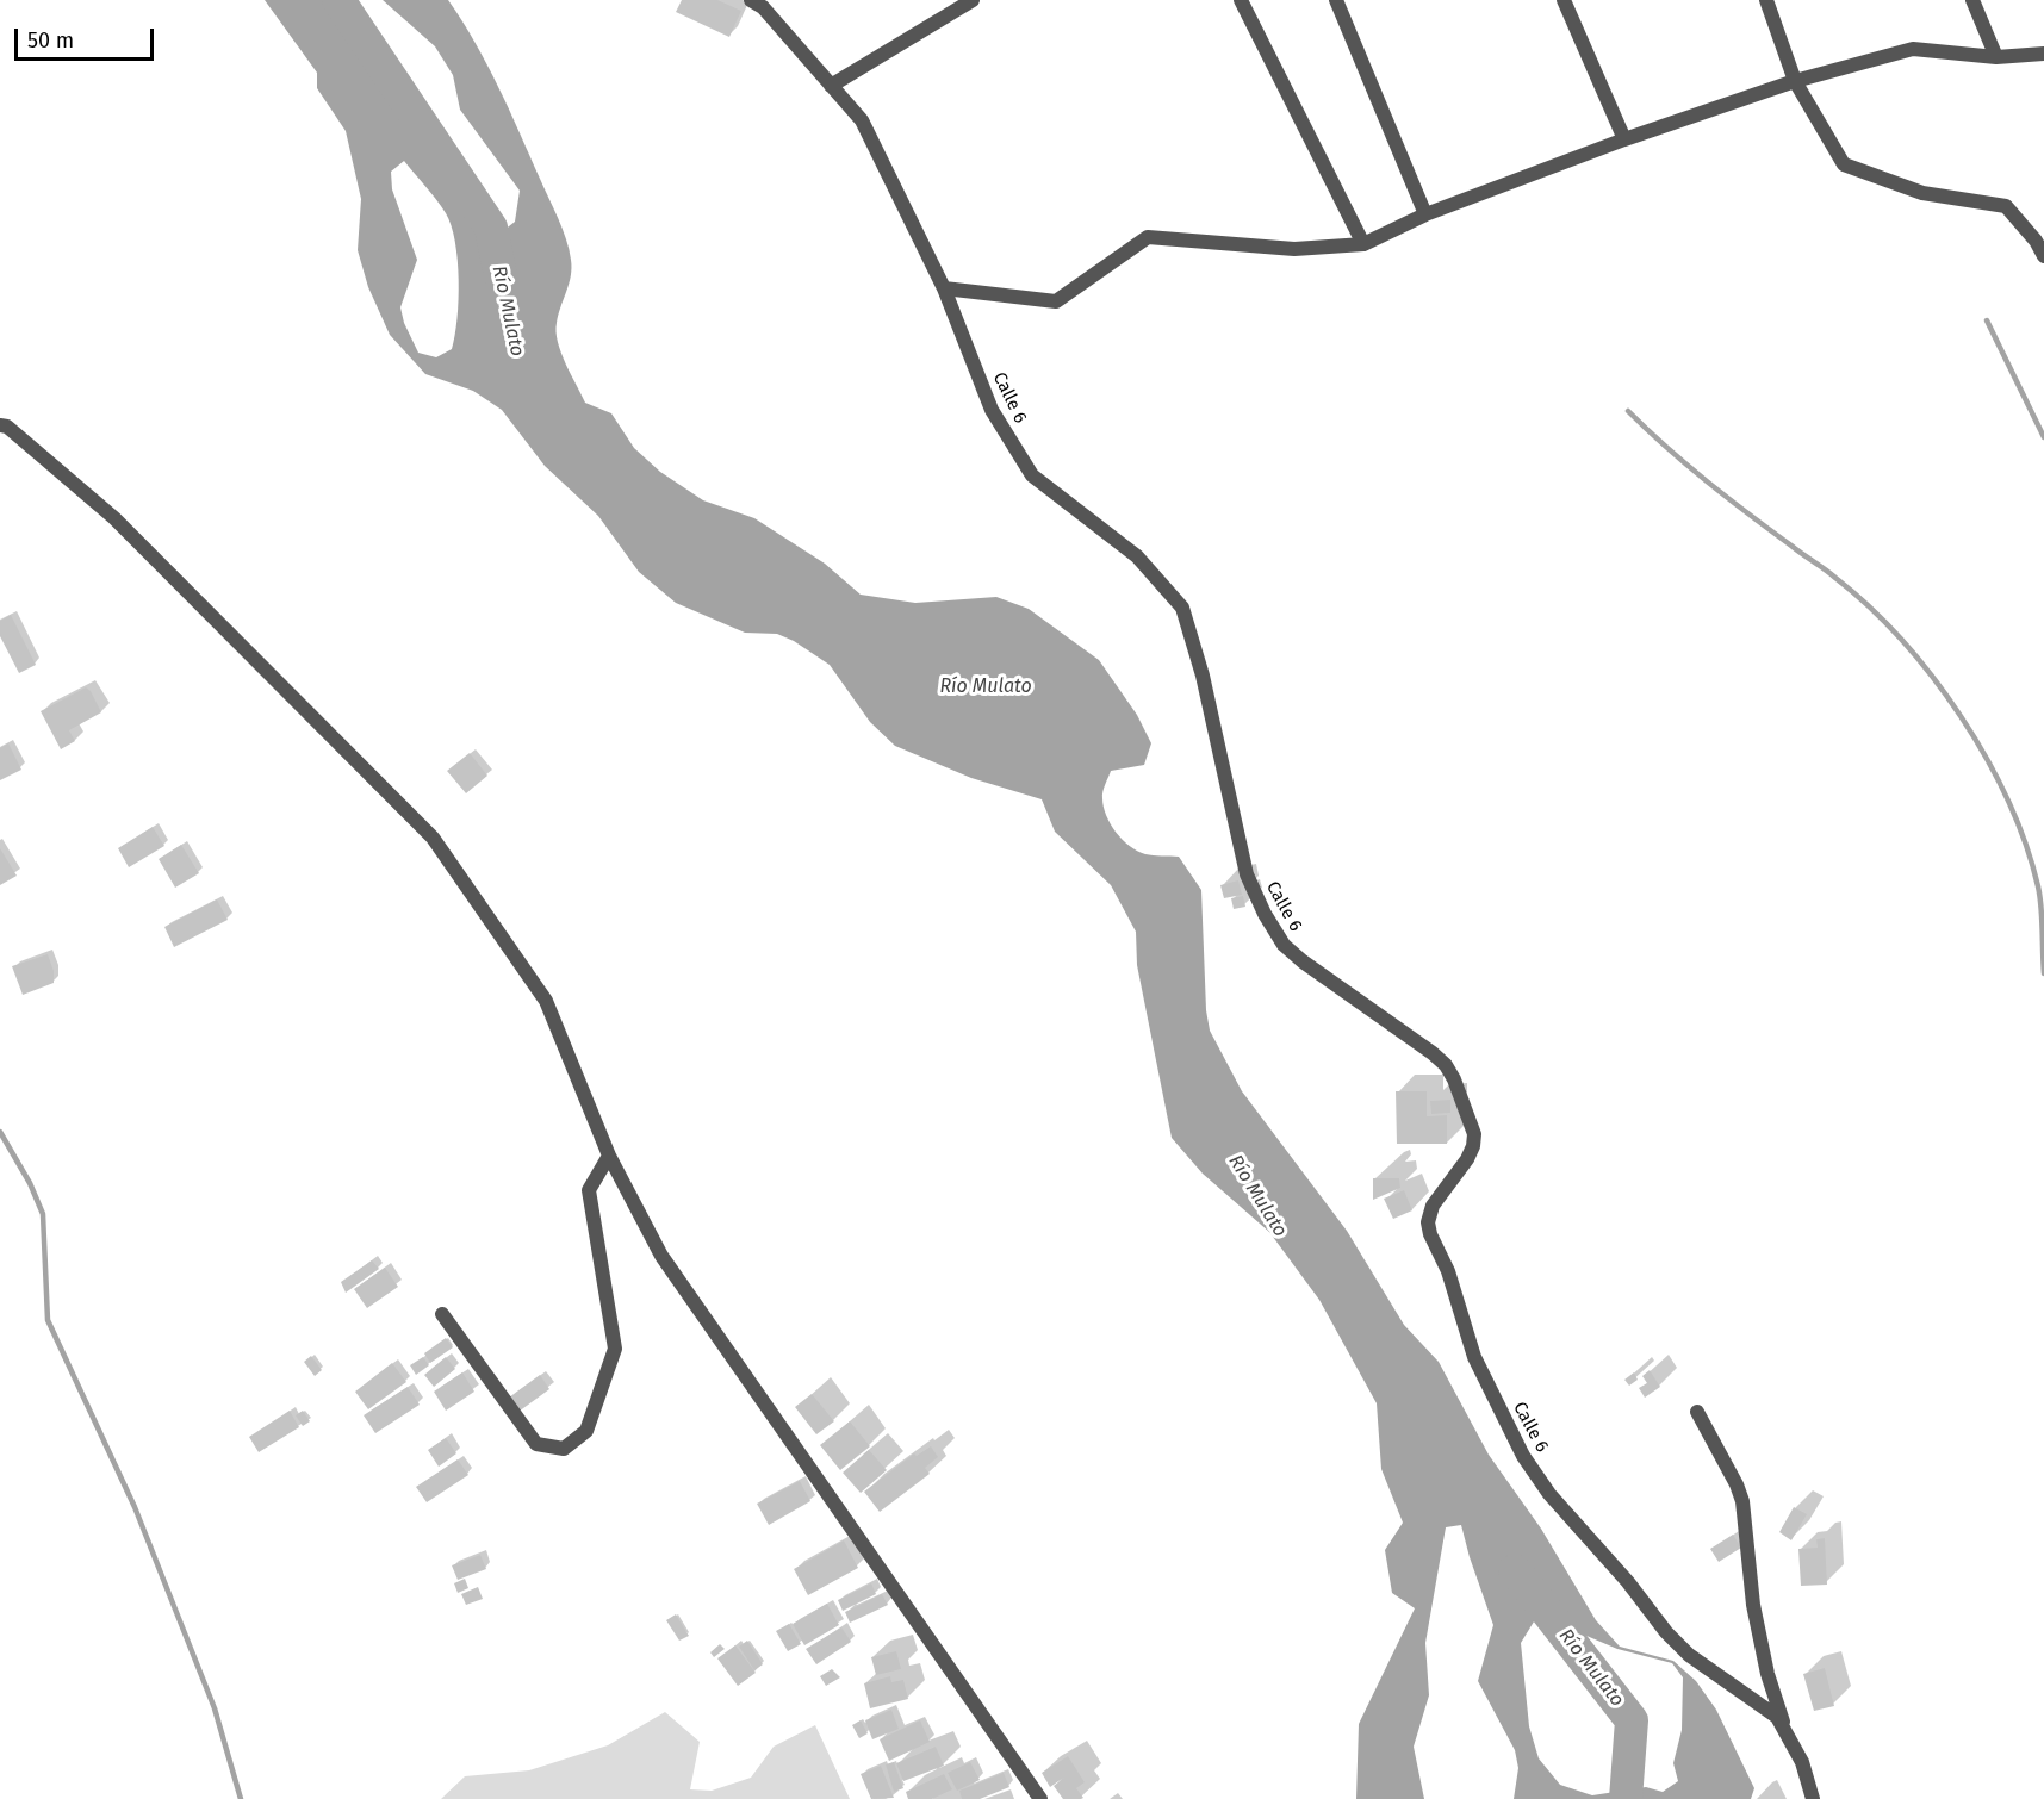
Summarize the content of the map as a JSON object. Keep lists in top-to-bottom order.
{
  "streets": {
    "street": ["Calle 6"]
  },
  "water": ["Río Mulato"],
  "scale_bar": "50 m"
}
